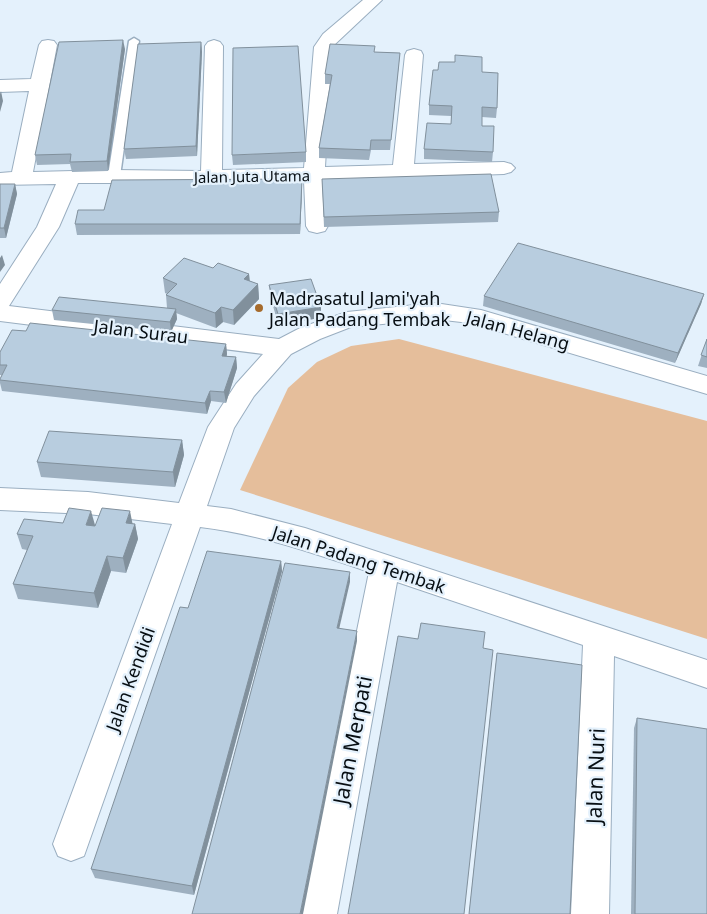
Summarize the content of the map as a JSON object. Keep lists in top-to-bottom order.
{
  "streets": {
    "street": [
      "Jalan Juta Utama",
      "Jalan Helang",
      "Jalan Surau",
      "Jalan Padang Tembak",
      "Jalan Kendidi",
      "Jalan Merpati",
      "Jalan Nuri"
    ]
  },
  "crossings": [
    ["Jalan Helang", "Jalan Surau"],
    ["Jalan Helang", "Jalan Padang Tembak"],
    ["Jalan Helang", "Jalan Kendidi"],
    ["Jalan Padang Tembak", "Jalan Kendidi"],
    ["Jalan Padang Tembak", "Jalan Merpati"],
    ["Jalan Padang Tembak", "Jalan Nuri"]
  ],
  "places": ["Madrasatul Jami'yah Jalan Padang Tembak"]
}
